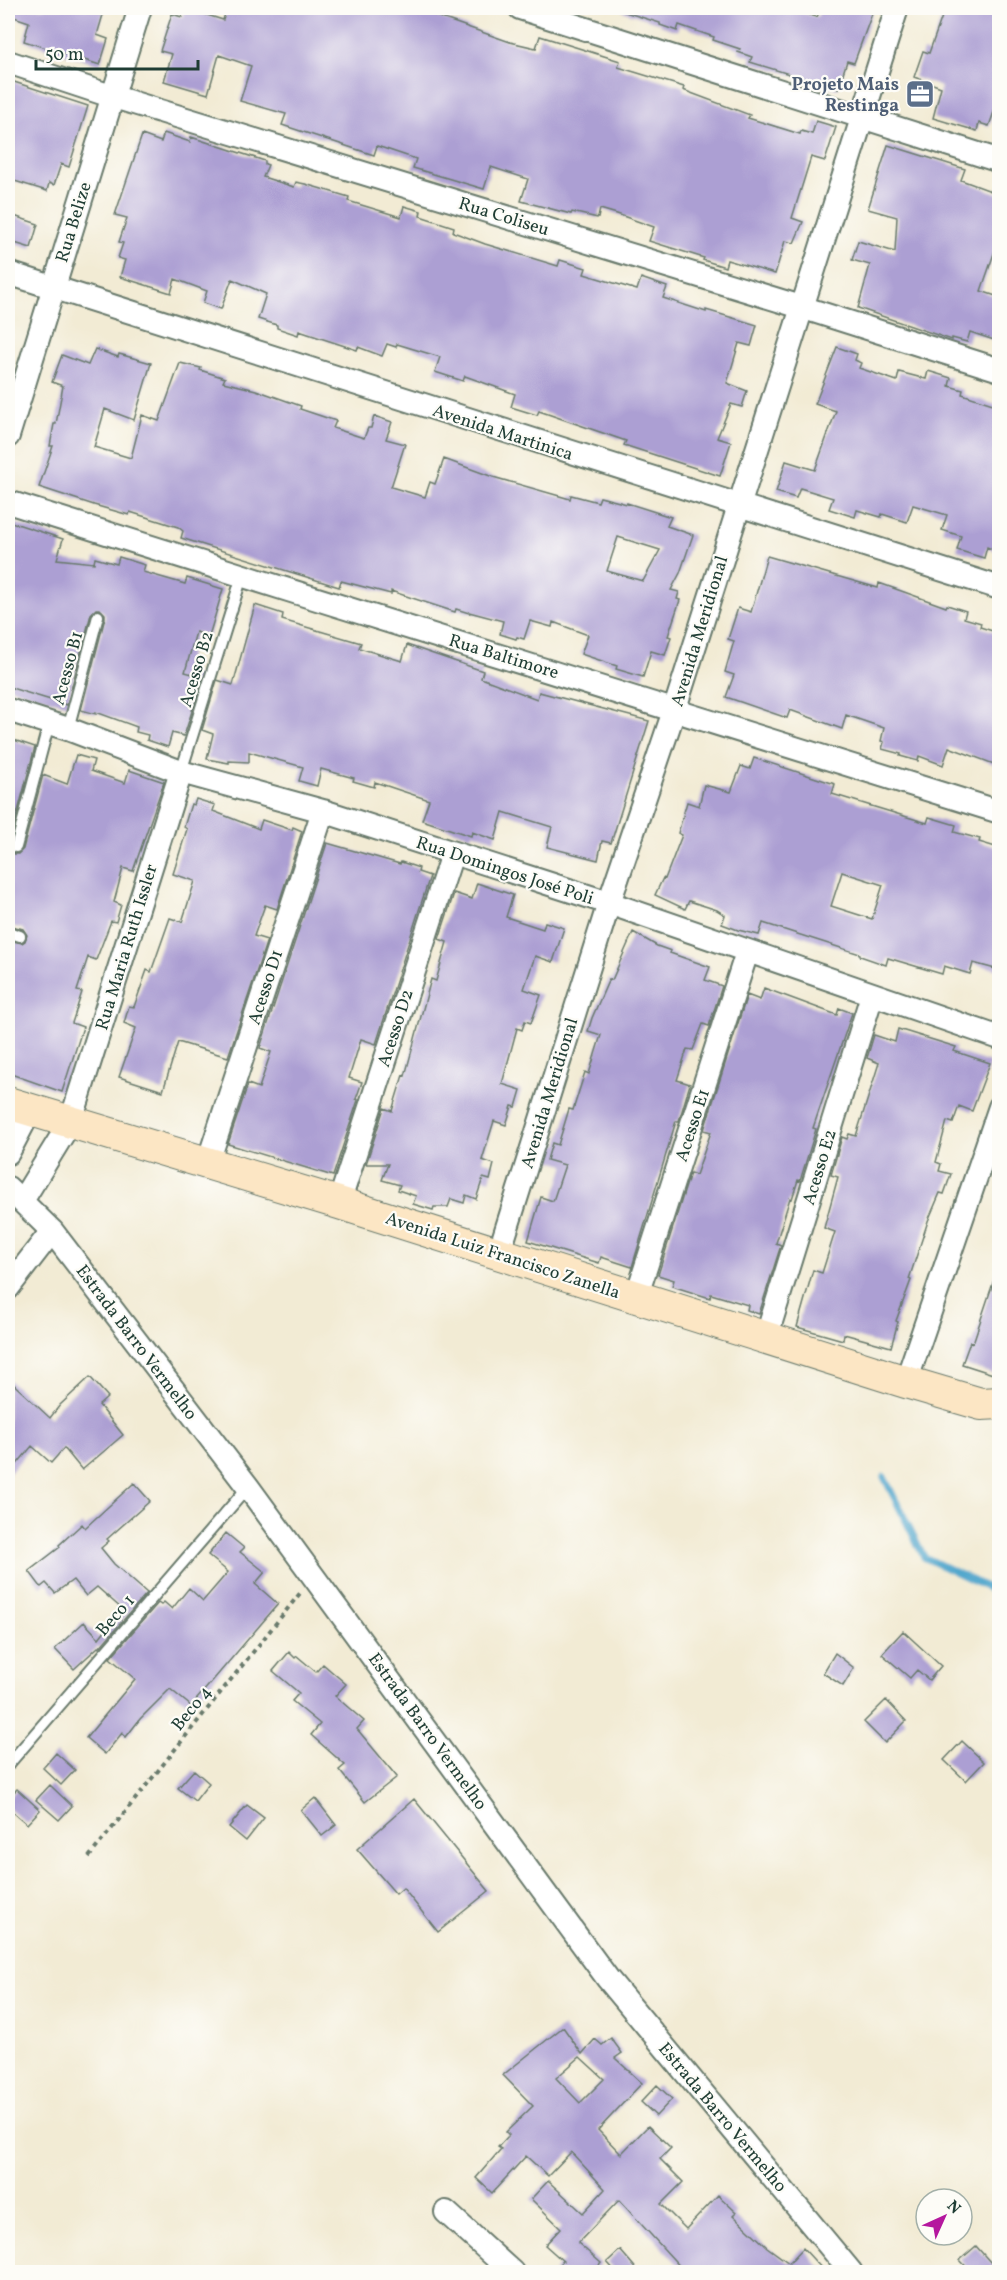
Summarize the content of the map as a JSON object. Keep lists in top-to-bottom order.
{
  "streets": {
    "street": [
      "Rua Coliseu",
      "Rua Belize",
      "Avenida Martinica",
      "Avenida Meridional",
      "Rua Baltimore",
      "Rua Domingos José Poli",
      "Rua Maria Ruth Issler",
      "Acesso D1",
      "Acesso D2",
      "Acesso E1",
      "Acesso E2",
      "Avenida Luiz Francisco Zanella",
      "Estrada Barro Vermelho"
    ],
    "lane": ["Acesso B1", "Acesso B2", "Beco 1"],
    "path": ["Beco 4"]
  },
  "crossings": [
    ["Rua Coliseu", "Rua Belize"],
    ["Rua Coliseu", "Avenida Meridional"],
    ["Rua Belize", "Avenida Martinica"],
    ["Avenida Martinica", "Avenida Meridional"],
    ["Avenida Meridional", "Rua Baltimore"],
    ["Avenida Meridional", "Rua Domingos José Poli"],
    ["Avenida Meridional", "Avenida Luiz Francisco Zanella"],
    ["Rua Baltimore", "Acesso B2"],
    ["Acesso B1", "Rua Domingos José Poli"],
    ["Acesso B2", "Rua Domingos José Poli"],
    ["Acesso B2", "Rua Maria Ruth Issler"],
    ["Rua Domingos José Poli", "Rua Maria Ruth Issler"],
    ["Rua Domingos José Poli", "Acesso D1"],
    ["Rua Domingos José Poli", "Acesso D2"],
    ["Rua Domingos José Poli", "Acesso E1"],
    ["Rua Domingos José Poli", "Acesso E2"],
    ["Rua Maria Ruth Issler", "Avenida Luiz Francisco Zanella"],
    ["Rua Maria Ruth Issler", "Estrada Barro Vermelho"],
    ["Acesso D1", "Avenida Luiz Francisco Zanella"],
    ["Acesso D2", "Avenida Luiz Francisco Zanella"],
    ["Acesso E1", "Avenida Luiz Francisco Zanella"],
    ["Acesso E2", "Avenida Luiz Francisco Zanella"],
    ["Estrada Barro Vermelho", "Beco 1"],
    ["Estrada Barro Vermelho", "Beco 4"]
  ],
  "places": {
    "office": ["Projeto Mais Restinga"]
  },
  "scale_bar": "50 m",
  "north": "top right"
}
